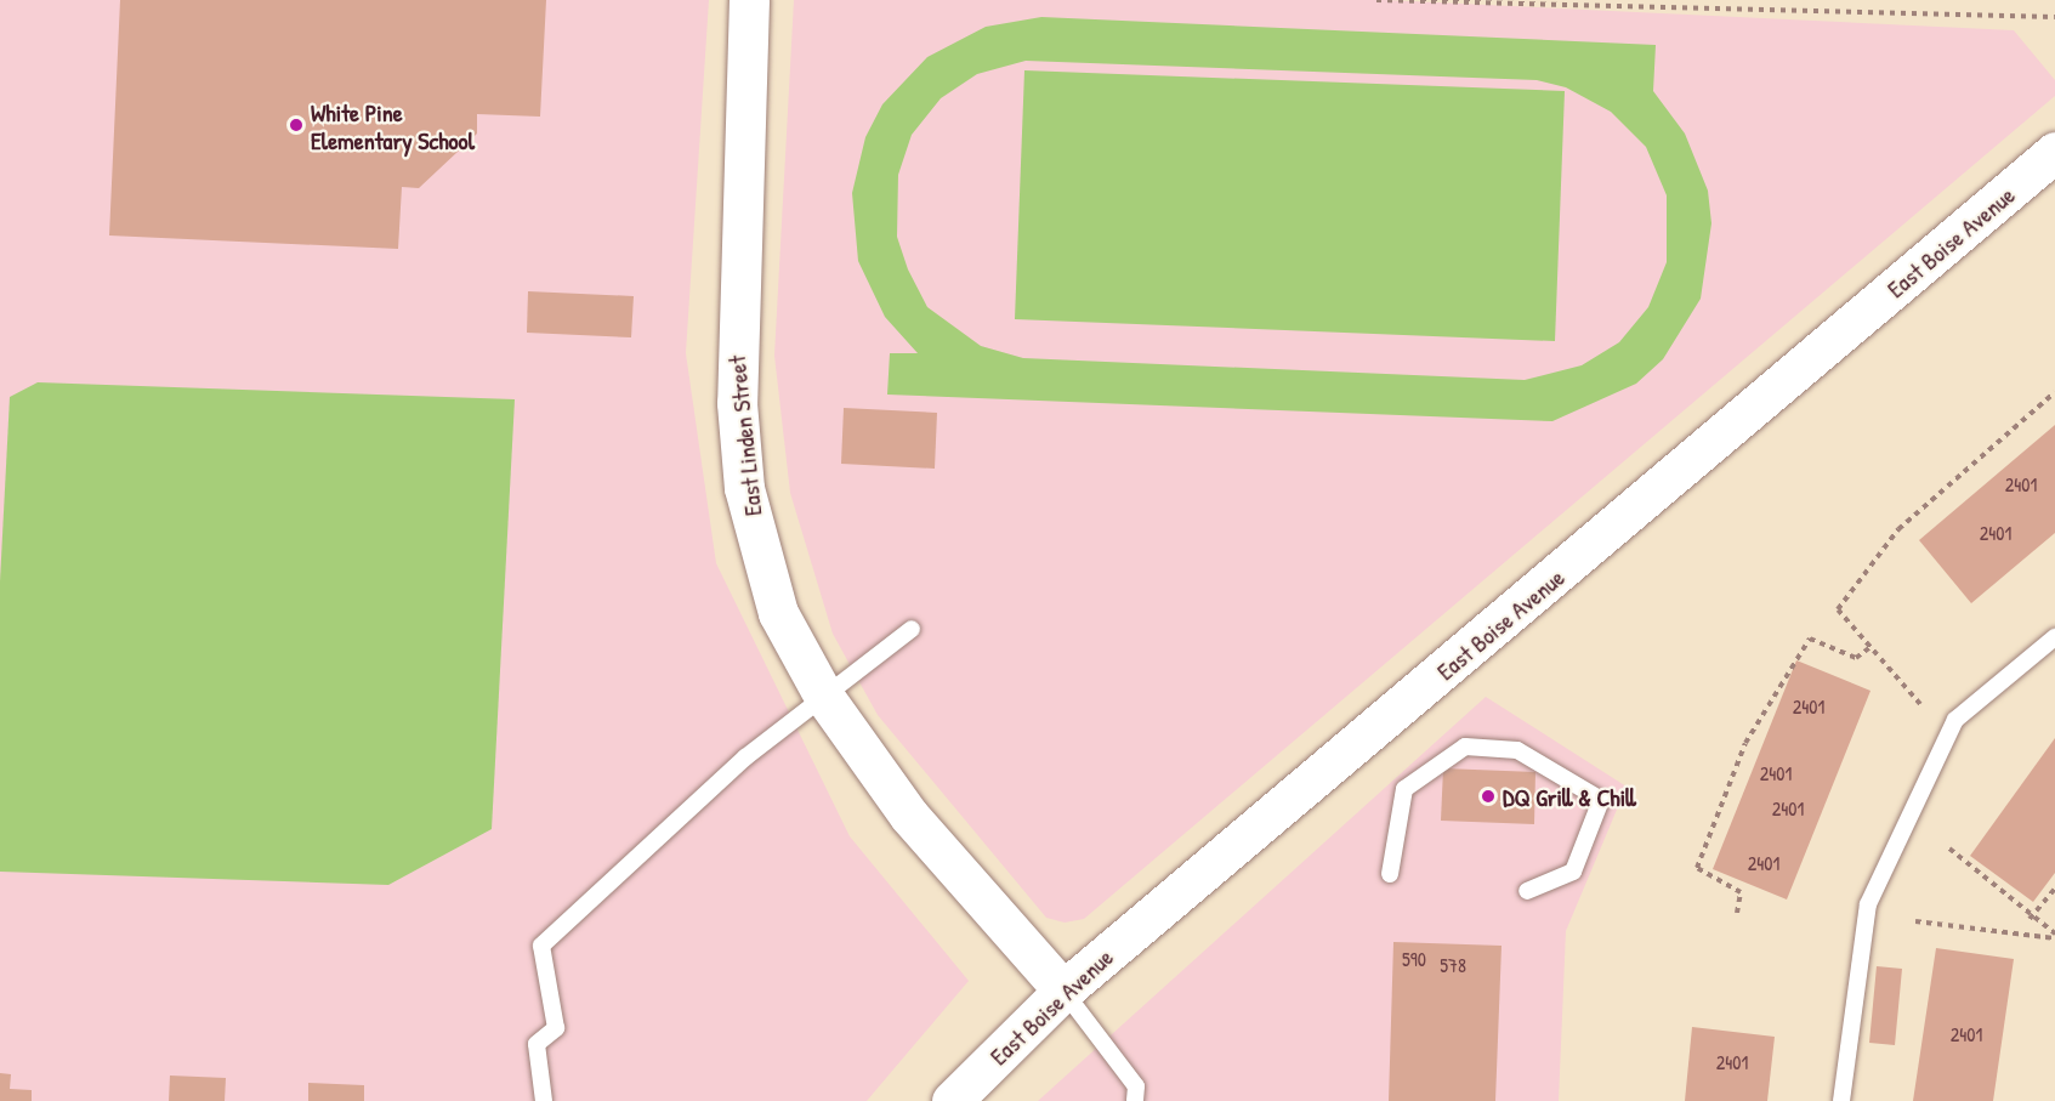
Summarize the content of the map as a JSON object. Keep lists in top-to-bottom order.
{
  "streets": {
    "street": ["East Boise Avenue", "East Linden Street"]
  },
  "crossings": [
    ["East Boise Avenue", "East Linden Street"]
  ],
  "places": ["White Pine Elementary School", "DQ Grill & Chill"],
  "house_numbers": [
    "2401",
    "2401",
    "2401",
    "2401",
    "2401",
    "2401",
    "590",
    "578",
    "2401",
    "2401"
  ]
}
